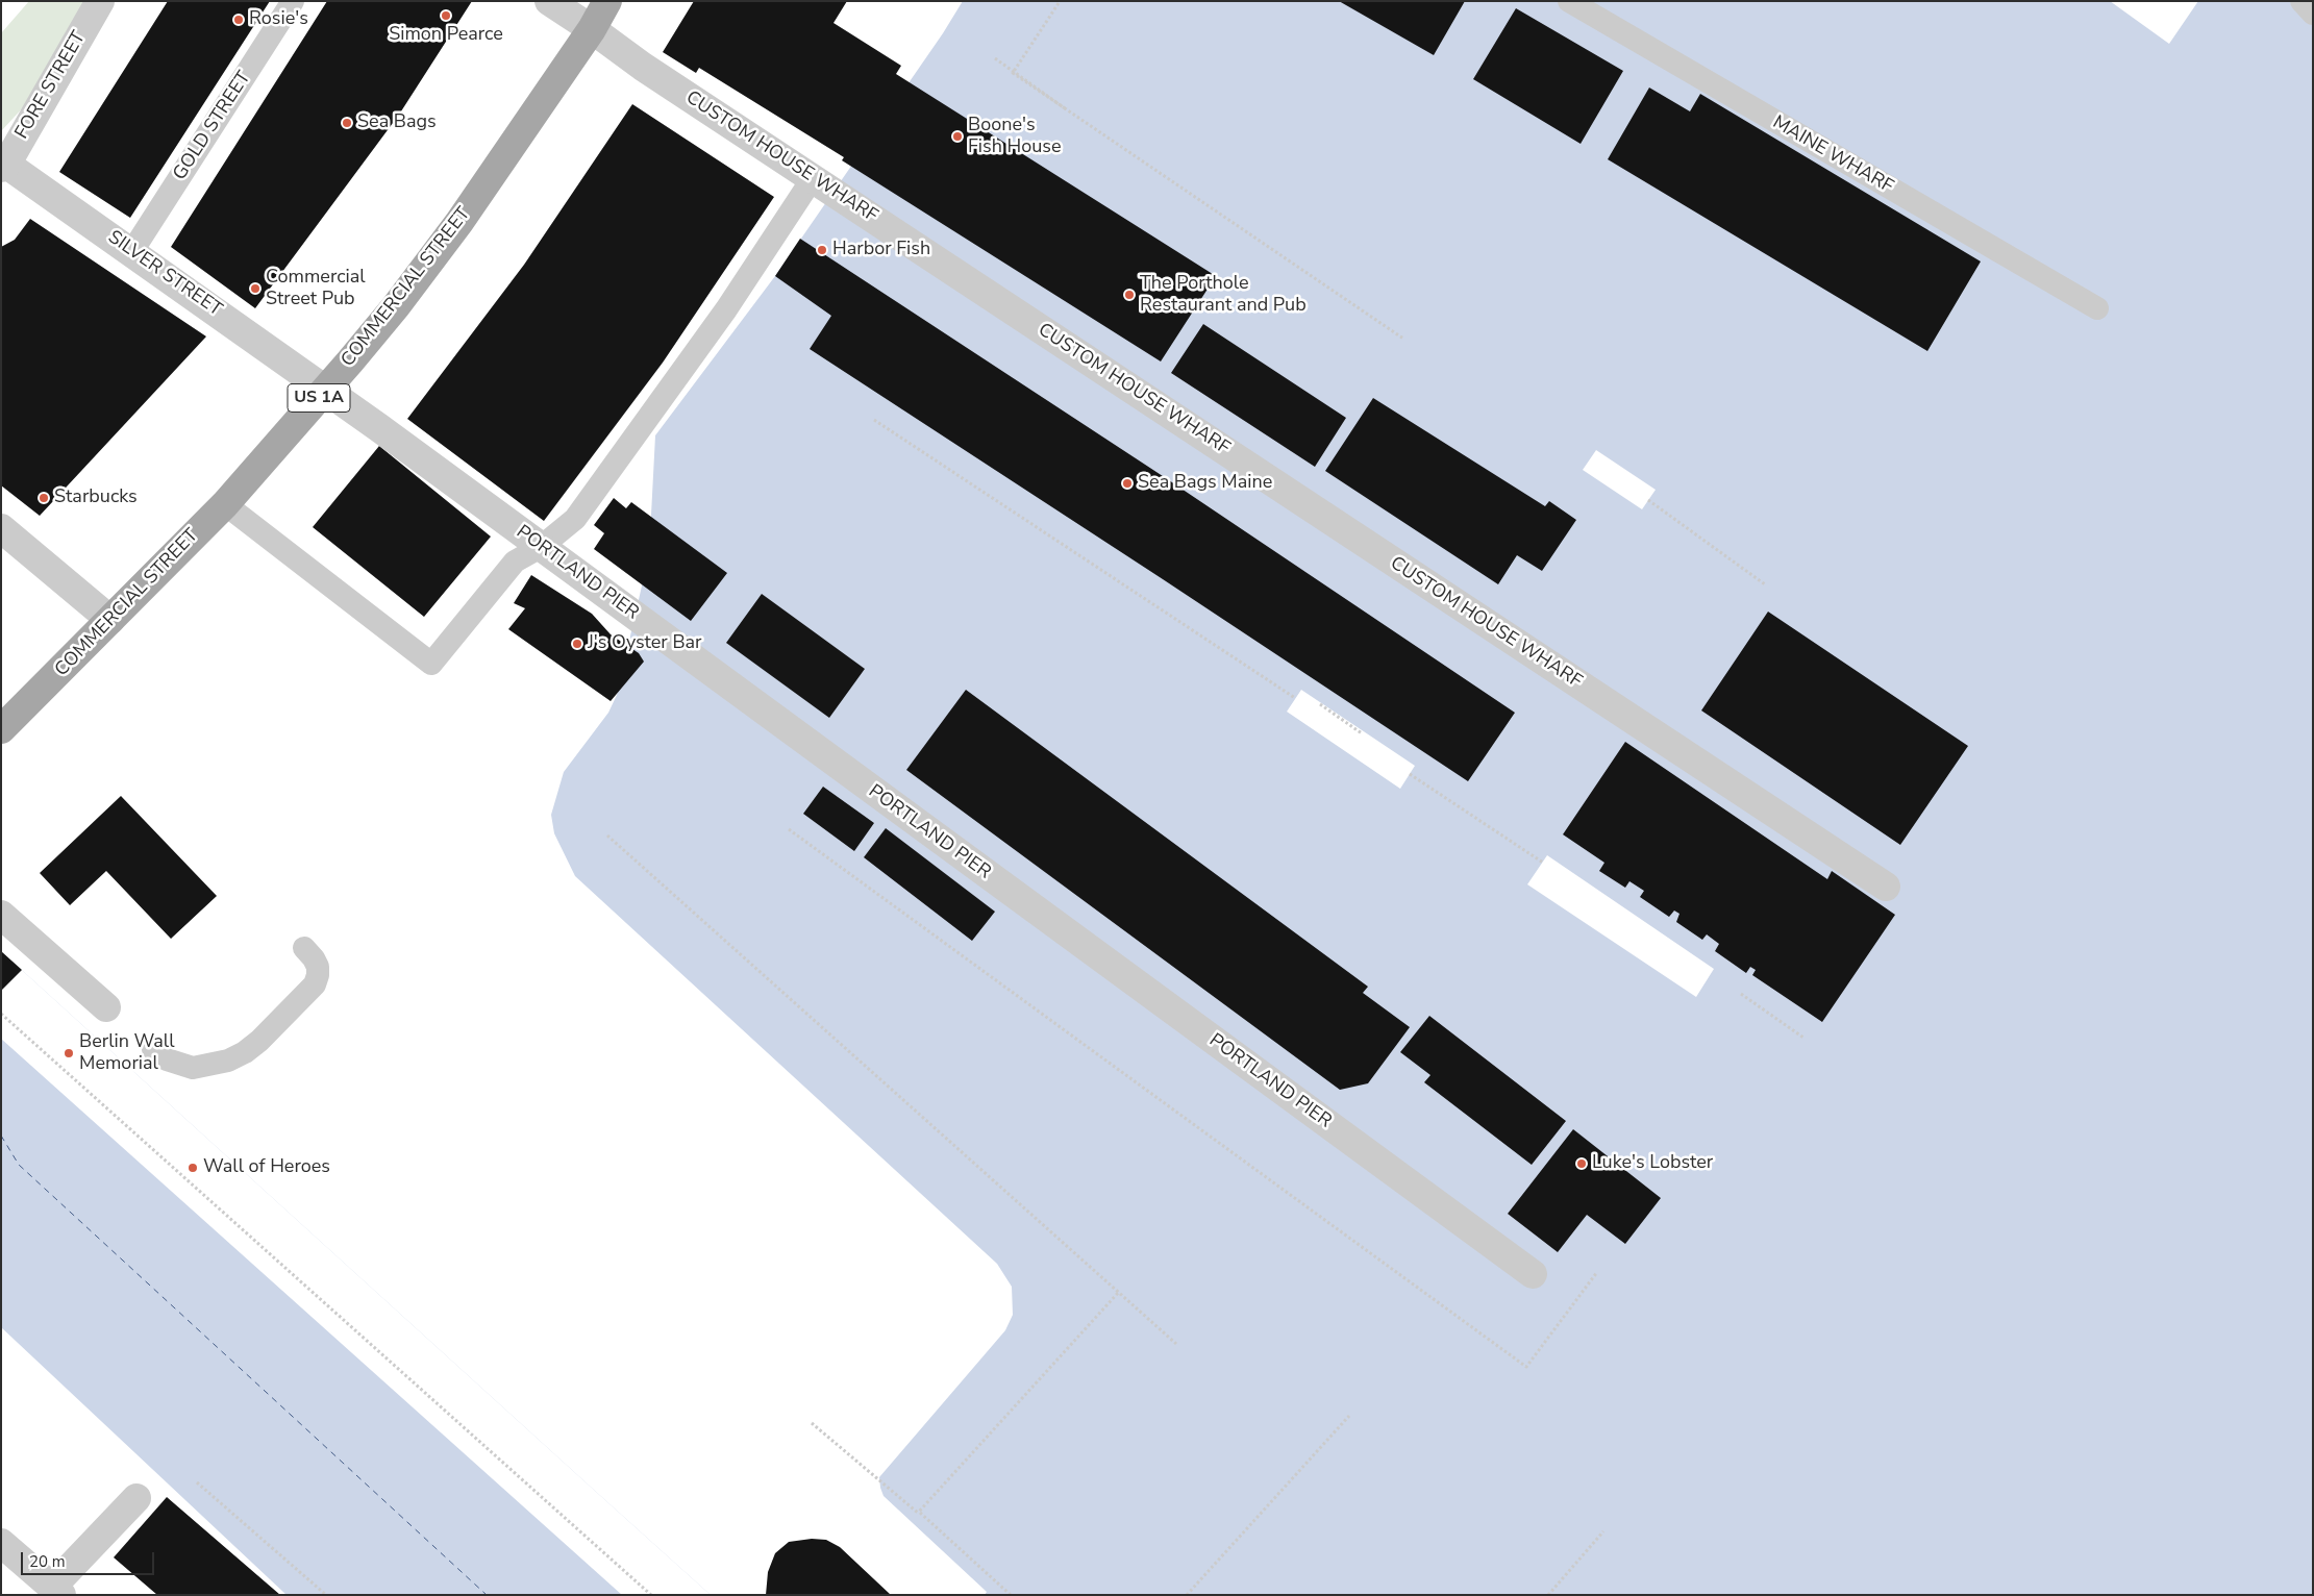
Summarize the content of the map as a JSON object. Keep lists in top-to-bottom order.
{
  "streets": {
    "main road": ["COMMERCIAL STREET", "US 1A"],
    "street": [
      "FORE STREET",
      "CUSTOM HOUSE WHARF",
      "SILVER STREET",
      "PORTLAND PIER"
    ],
    "lane": ["GOLD STREET", "MAINE WHARF"]
  },
  "crossings": [
    ["FORE STREET", "SILVER STREET"],
    ["GOLD STREET", "SILVER STREET"],
    ["CUSTOM HOUSE WHARF", "COMMERCIAL STREET"],
    ["SILVER STREET", "COMMERCIAL STREET"],
    ["SILVER STREET", "PORTLAND PIER"],
    ["COMMERCIAL STREET", "PORTLAND PIER"]
  ],
  "places": [
    "Simon Pearce",
    "Rosie's",
    "Sea Bags",
    "Boone's Fish House",
    "Harbor Fish",
    "Commercial Street Pub",
    "The Porthole Restaurant and Pub",
    "Sea Bags Maine",
    "Starbucks",
    "J's Oyster Bar",
    "Berlin Wall Memorial",
    "Luke's Lobster",
    "Wall of Heroes"
  ],
  "scale_bar": "20 m"
}
